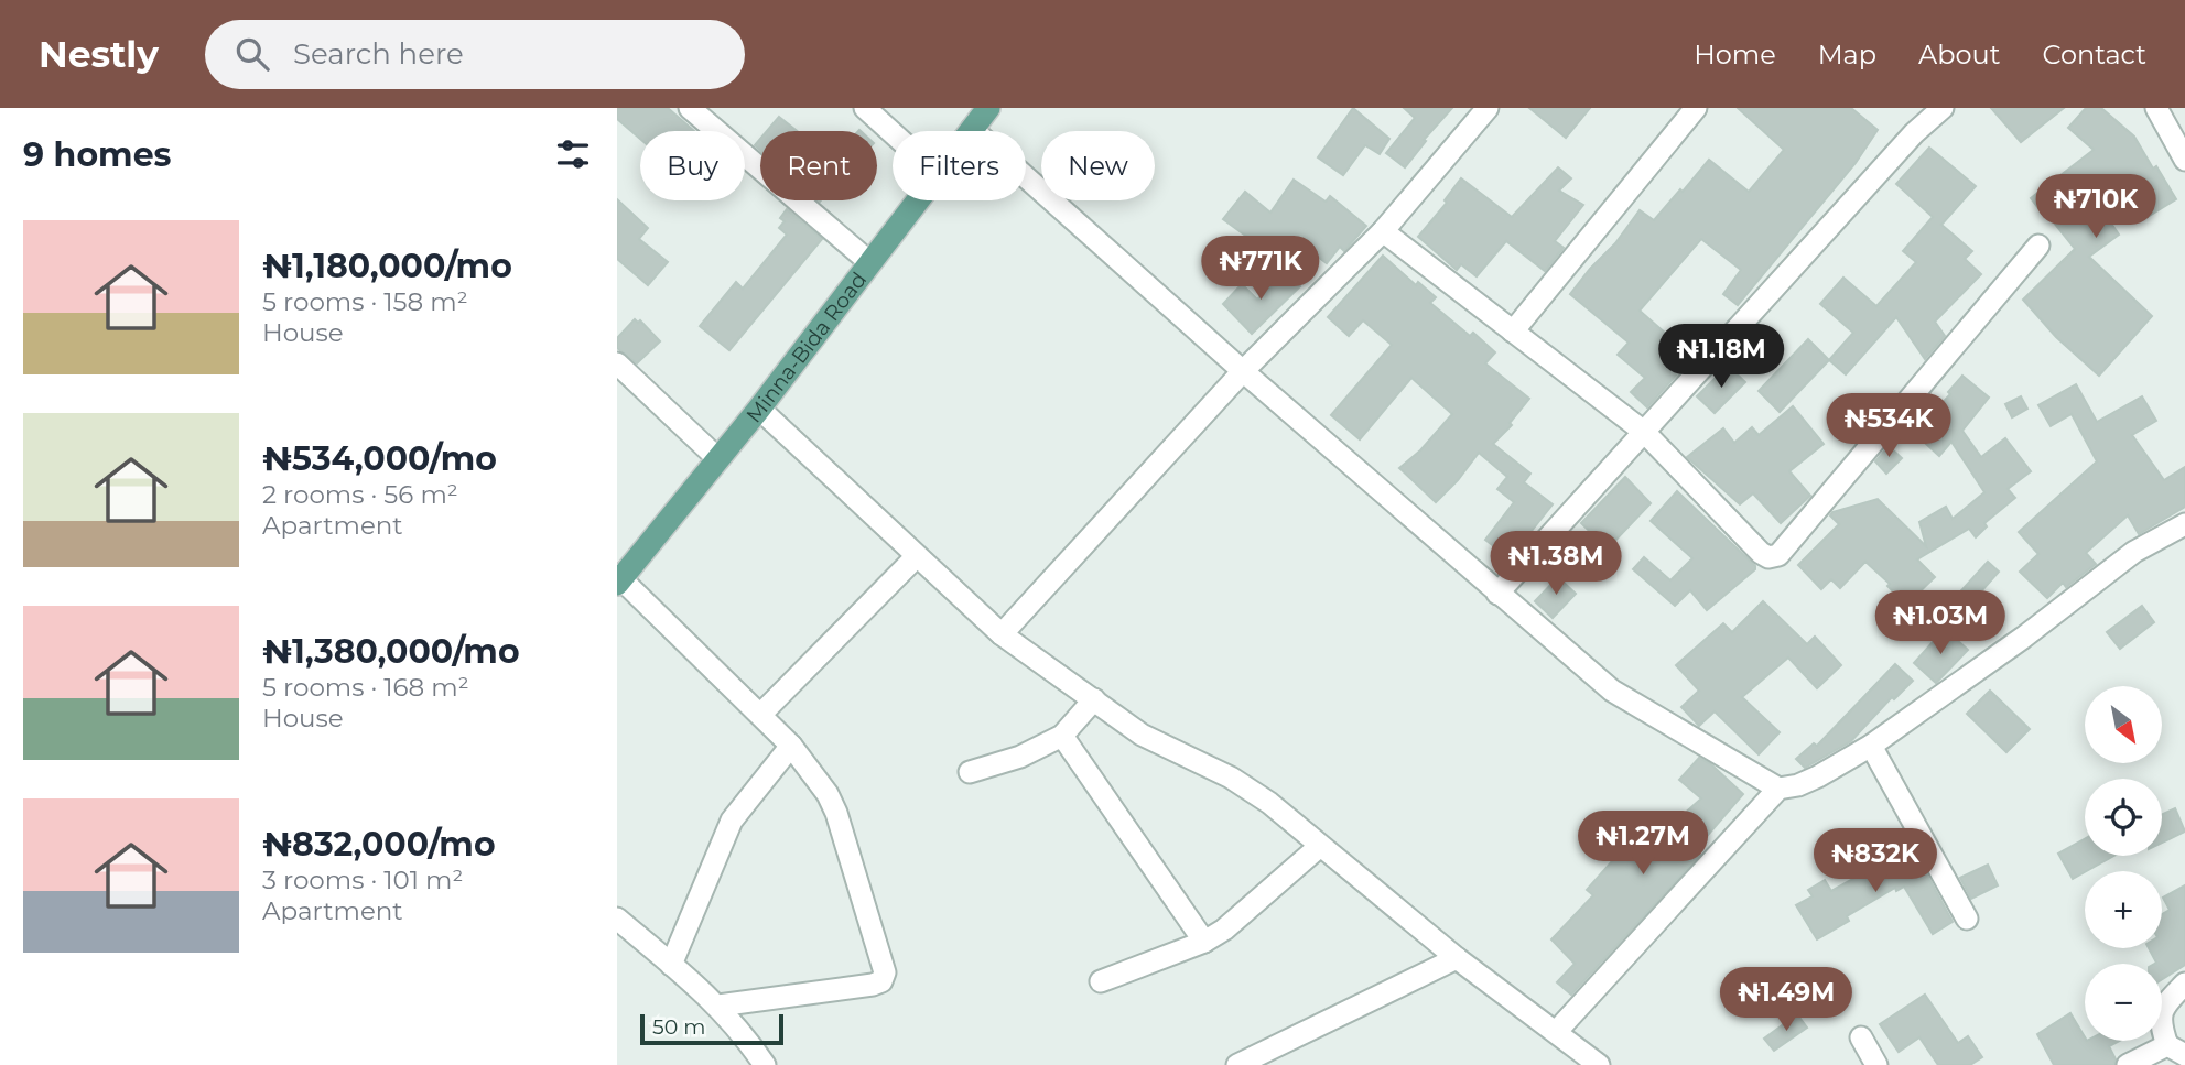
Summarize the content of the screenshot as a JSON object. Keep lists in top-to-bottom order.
{
  "streets": {
    "main road": ["Minna-Bida Road"]
  },
  "scale_bar": "50 m",
  "north": "bottom right",
  "page": {
    "header": "Nestly",
    "search": "Search here",
    "nav": [
      "Home",
      "Map",
      "About",
      "Contact"
    ],
    "heading": "9 homes",
    "chip": [
      "Buy",
      "Rent",
      "Filters",
      "New"
    ],
    "price": [
      "₦710K",
      "₦771K",
      "₦1.18M",
      "₦534K",
      "₦1.38M",
      "₦1.03M",
      "₦1.27M",
      "₦832K",
      "₦1.49M"
    ],
    "list": [
      {
        "name": "₦1,180,000/mo",
        "note": "5 rooms · 158 m² · House"
      },
      {
        "name": "₦534,000/mo",
        "note": "2 rooms · 56 m² · Apartment"
      },
      {
        "name": "₦1,380,000/mo",
        "note": "5 rooms · 168 m² · House"
      },
      {
        "name": "₦832,000/mo",
        "note": "3 rooms · 101 m² · Apartment"
      }
    ],
    "map_buttons": ["+", "−"],
    "scale": "50 m"
  }
}
